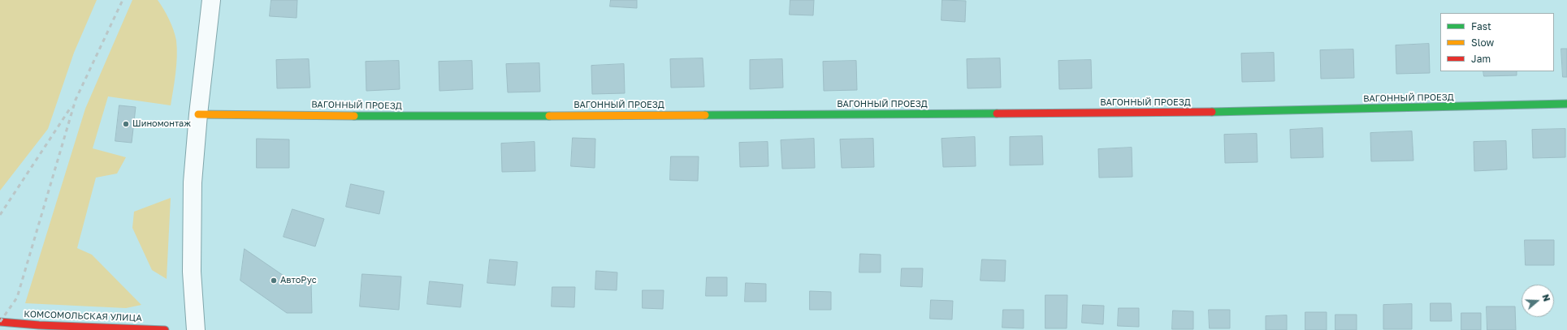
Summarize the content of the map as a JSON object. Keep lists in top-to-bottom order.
{
  "streets": {
    "street": ["ВАГОННЫЙ ПРОЕЗД", "КОМСОМОЛЬСКАЯ УЛИЦА"]
  },
  "places": ["Шиномонтаж", "АвтоРус"],
  "legend": ["Fast", "Slow", "Jam"],
  "north": "right"
}
